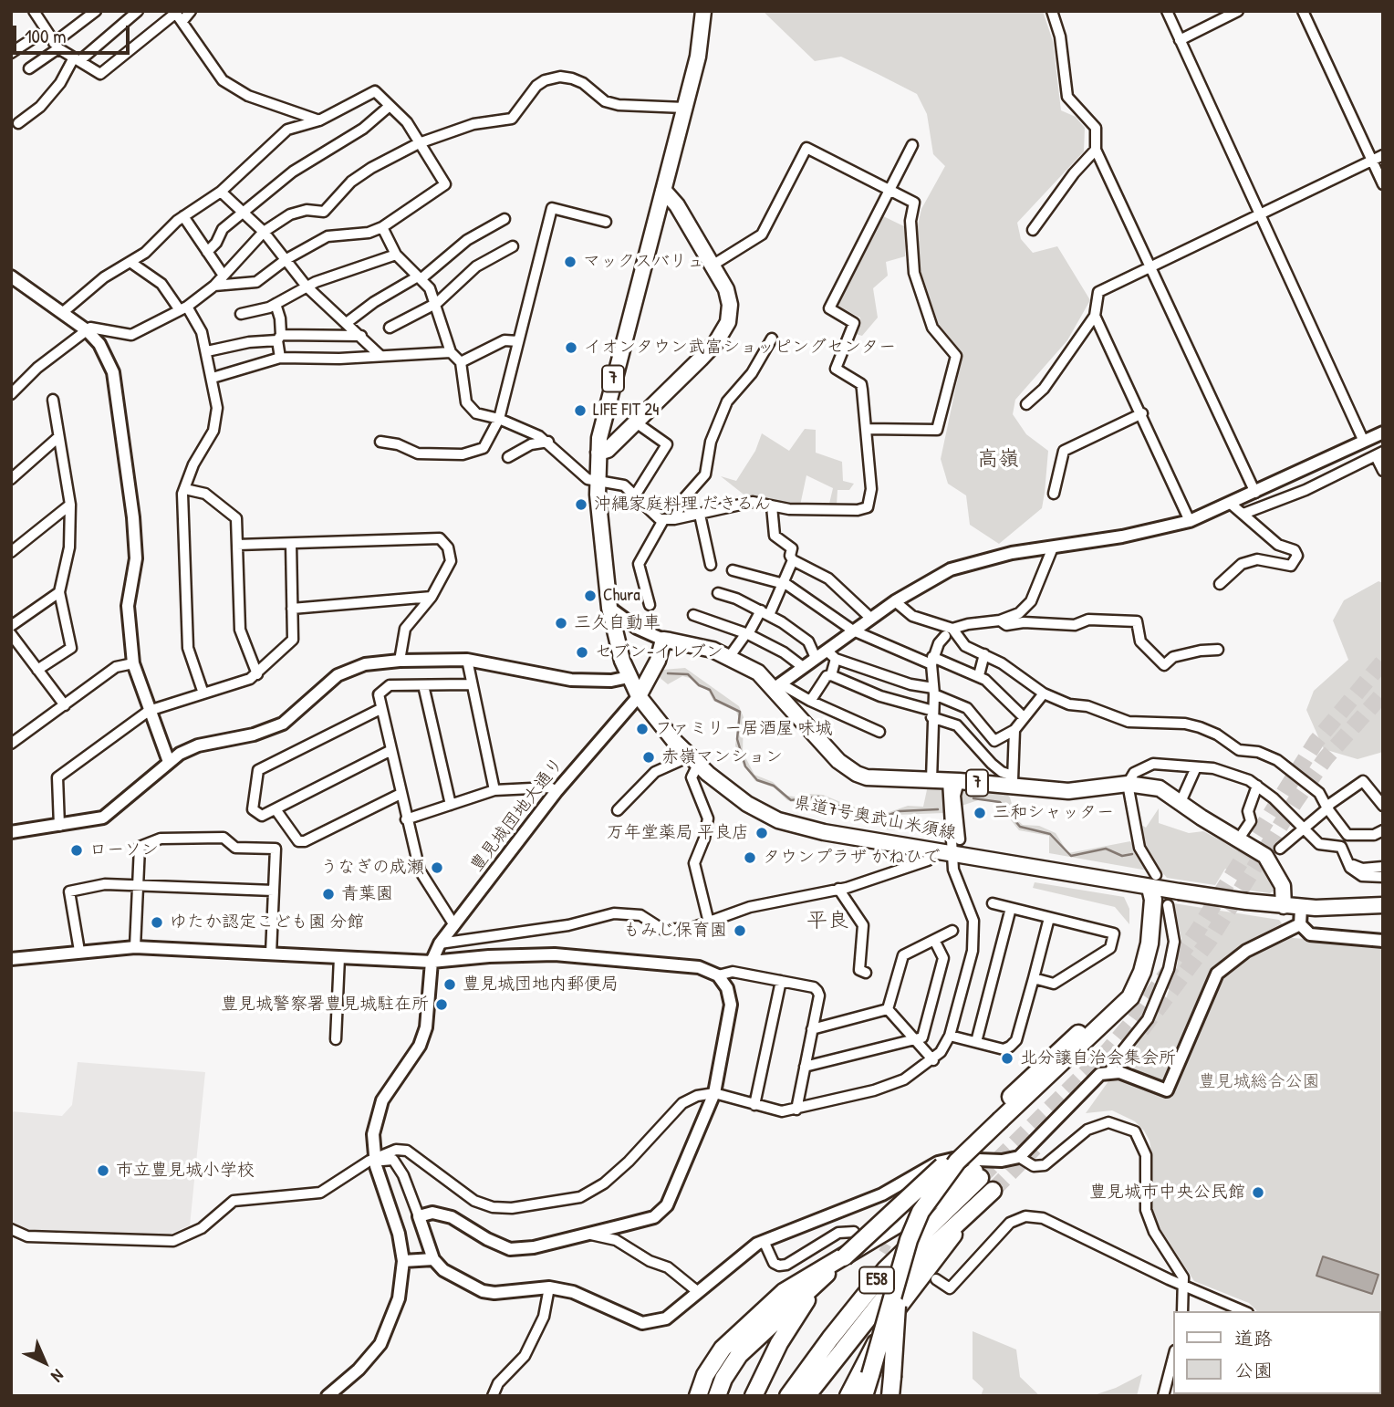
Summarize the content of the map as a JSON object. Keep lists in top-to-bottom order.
{
  "streets": {
    "highway": ["E58"],
    "main road": ["7", "県道7号奥武山米須線"],
    "street": ["豊見城団地大通り"]
  },
  "crossings": [
    ["7", "県道7号奥武山米須線"],
    ["豊見城団地大通り", "県道7号奥武山米須線"]
  ],
  "districts": ["高嶺", "平良"],
  "parks": ["豊見城総合公園"],
  "places": [
    "マックスバリュ",
    "イオンタウン武富ショッピングセンター",
    "LIFE FIT 24",
    "沖縄家庭料理 だきるん",
    "Chura",
    "三久自動車",
    "セブン-イレブン",
    "ファミリー居酒屋 味城",
    "赤嶺マンション",
    "三和シャッター",
    "万年堂薬局 平良店",
    "ローソン",
    "タウンプラザ かねひで",
    "うなぎの成瀬",
    "青葉園",
    "ゆたか認定こども園 分館",
    "もみじ保育園",
    "豊見城団地内郵便局",
    "豊見城警察署豊見城駐在所",
    "北分譲自治会集会所",
    "市立豊見城小学校",
    "豊見城市中央公民館"
  ],
  "legend": ["道路", "公園"],
  "scale_bar": "100 m",
  "north": "bottom right"
}
